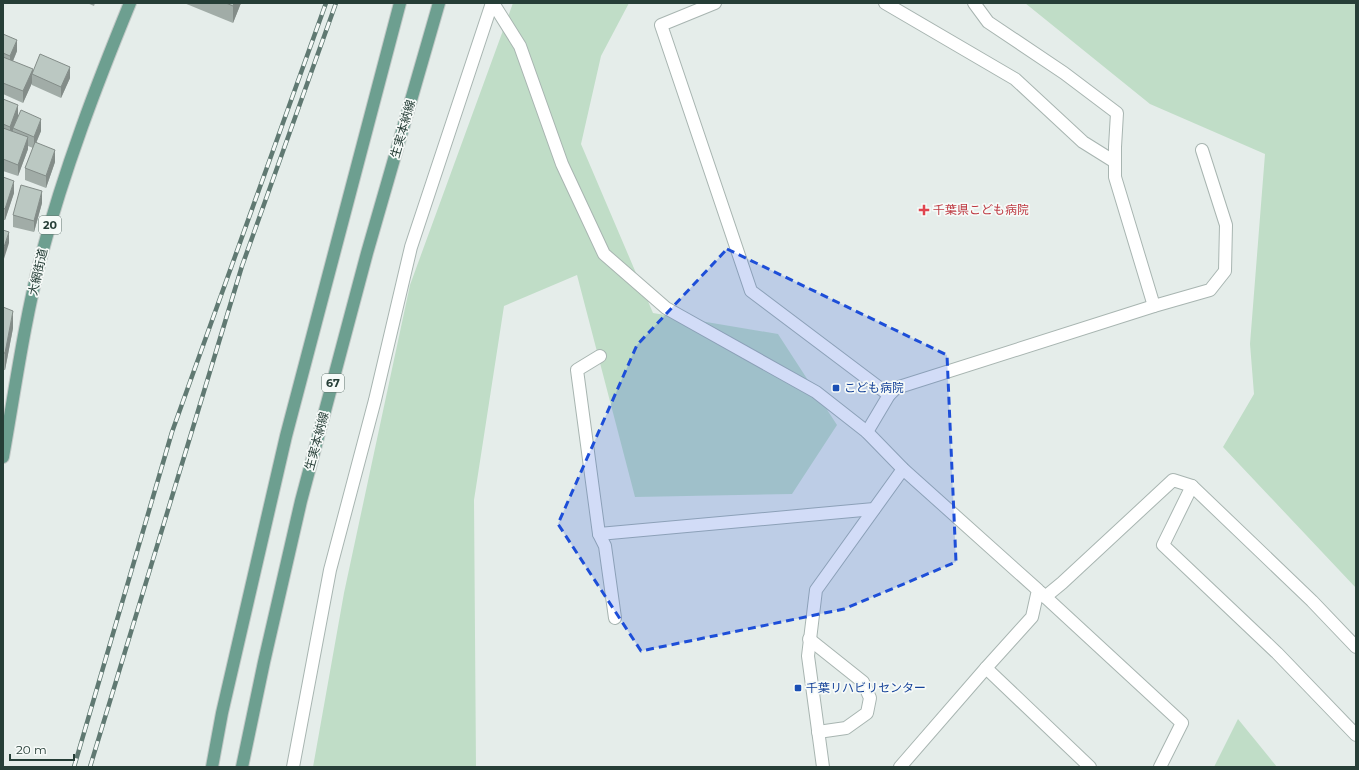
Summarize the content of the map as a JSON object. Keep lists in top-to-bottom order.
{
  "streets": {
    "main road": [
      "生実本納線",
      "20",
      "大網街道",
      "67"
    ]
  },
  "places": {
    "health": ["千葉県こども病院"],
    "transit": ["こども病院", "千葉リハビリセンター"]
  },
  "scale_bar": "20 m"
}
